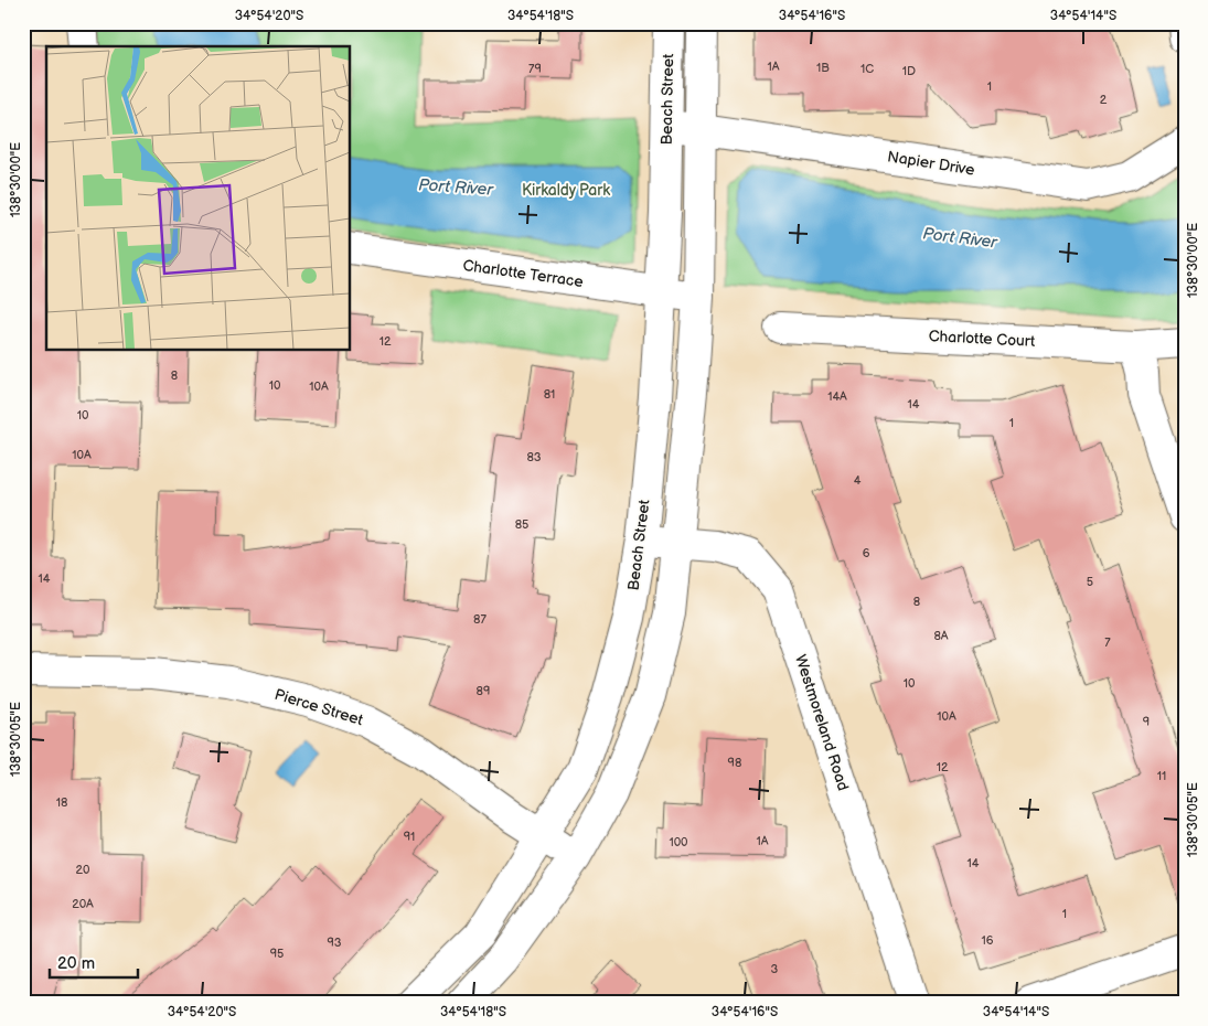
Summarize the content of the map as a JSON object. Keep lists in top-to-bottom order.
{
  "streets": {
    "street": [
      "Beach Street",
      "Napier Drive",
      "Charlotte Terrace",
      "Charlotte Court",
      "Pierce Street",
      "Westmoreland Road"
    ]
  },
  "crossings": [
    ["Beach Street", "Napier Drive"],
    ["Beach Street", "Charlotte Terrace"],
    ["Beach Street", "Pierce Street"],
    ["Beach Street", "Westmoreland Road"]
  ],
  "water": ["Port River"],
  "parks": ["Kirkaldy Park"],
  "house_numbers": [
    "1A",
    "1B",
    "79",
    "1C",
    "1D",
    "1",
    "2",
    "12",
    "8",
    "10",
    "10A",
    "81",
    "14A",
    "14",
    "10",
    "1",
    "10A",
    "83",
    "4",
    "85",
    "6",
    "14",
    "5",
    "8",
    "87",
    "8A",
    "7",
    "10",
    "89",
    "10A",
    "9",
    "98",
    "12",
    "11",
    "18",
    "91",
    "1A",
    "100",
    "14",
    "20",
    "20A",
    "1",
    "16",
    "93",
    "95",
    "3"
  ],
  "scale_bar": "20 m",
  "coordinates": [
    "34°54'20\"S",
    "34°54'18\"S",
    "34°54'16\"S",
    "34°54'14\"S",
    "138°30'00\"E",
    "138°30'05\"E"
  ]
}
